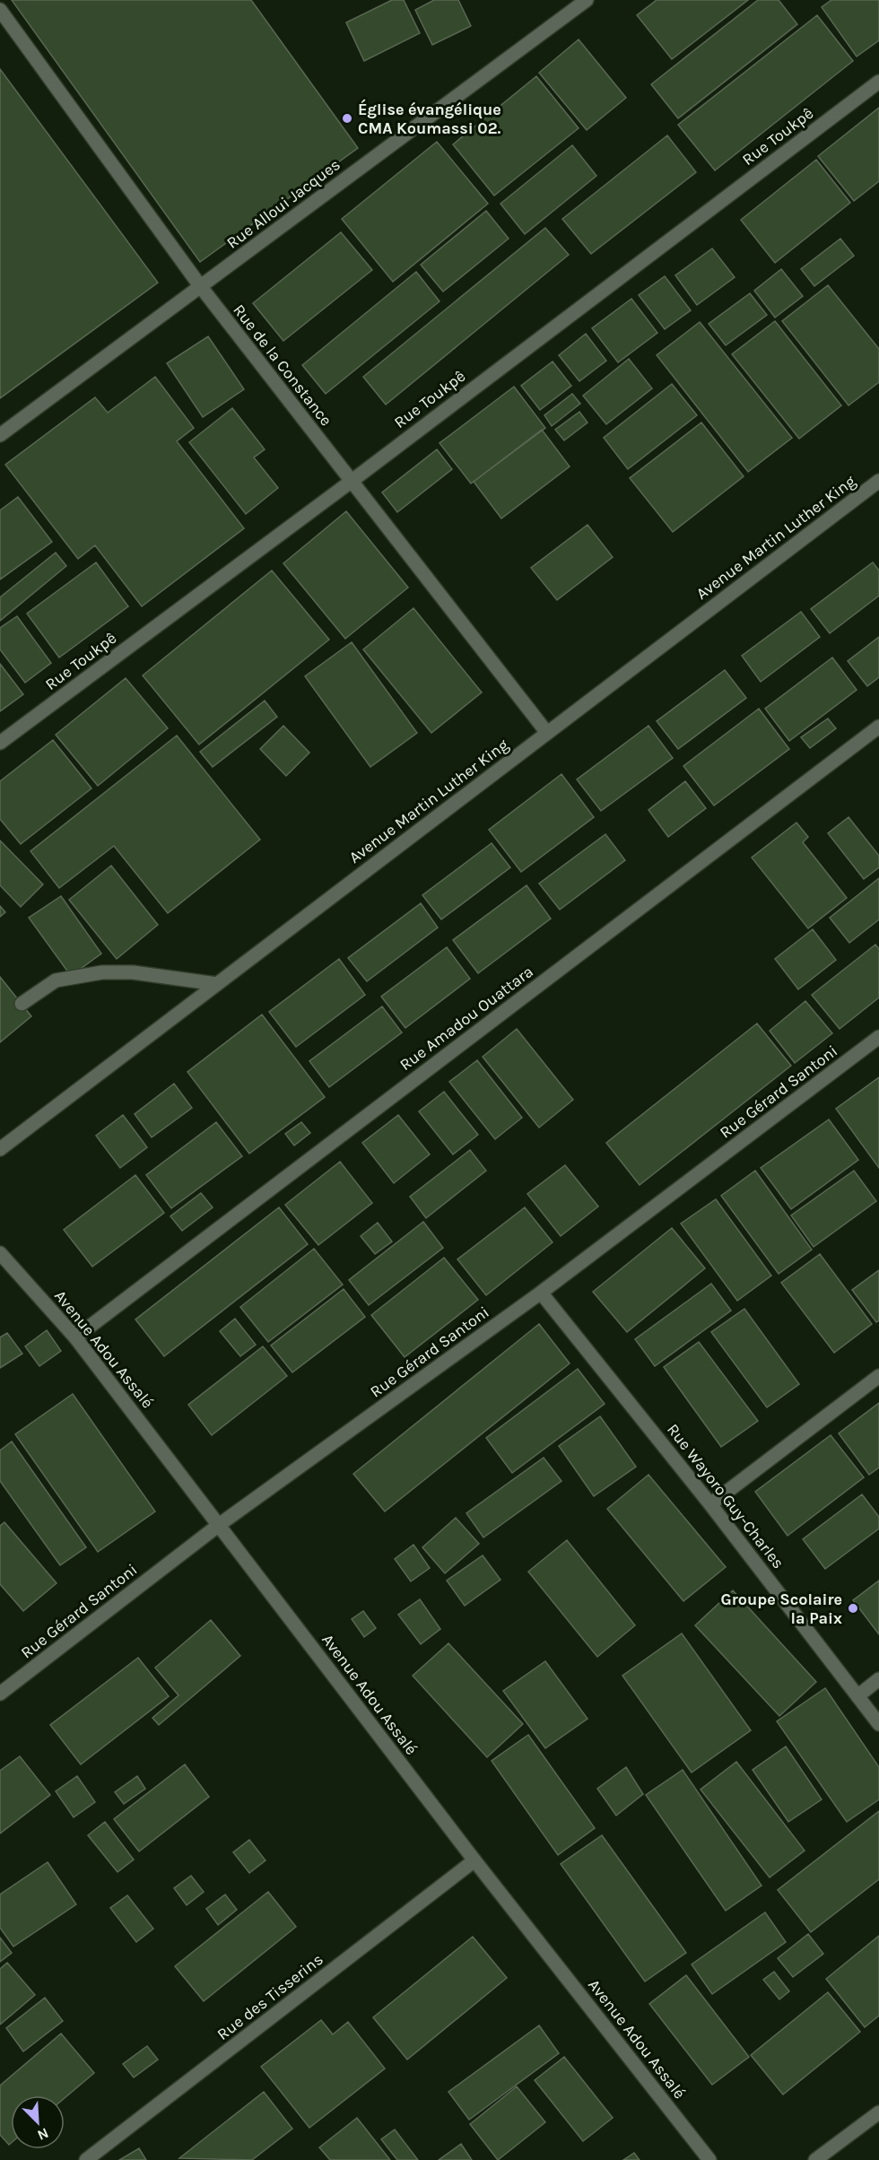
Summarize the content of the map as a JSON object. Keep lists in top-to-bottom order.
{
  "streets": {
    "street": [
      "Rue Toukpê",
      "Rue Alloui Jacques",
      "Rue de la Constance",
      "Avenue Martin Luther King",
      "Rue Amadou Ouattara",
      "Rue Gérard Santoni",
      "Avenue Adou Assalé",
      "Rue Wayoro Guy-Charles",
      "Rue des Tisserins"
    ]
  },
  "crossings": [
    ["Rue Toukpê", "Rue de la Constance"],
    ["Rue Alloui Jacques", "Rue de la Constance"],
    ["Rue de la Constance", "Avenue Martin Luther King"],
    ["Rue Amadou Ouattara", "Avenue Adou Assalé"],
    ["Rue Gérard Santoni", "Avenue Adou Assalé"],
    ["Rue Gérard Santoni", "Rue Wayoro Guy-Charles"],
    ["Avenue Adou Assalé", "Rue des Tisserins"]
  ],
  "places": ["Église évangélique CMA Koumassi 02.", "Groupe Scolaire la Paix"],
  "north": "bottom right"
}
